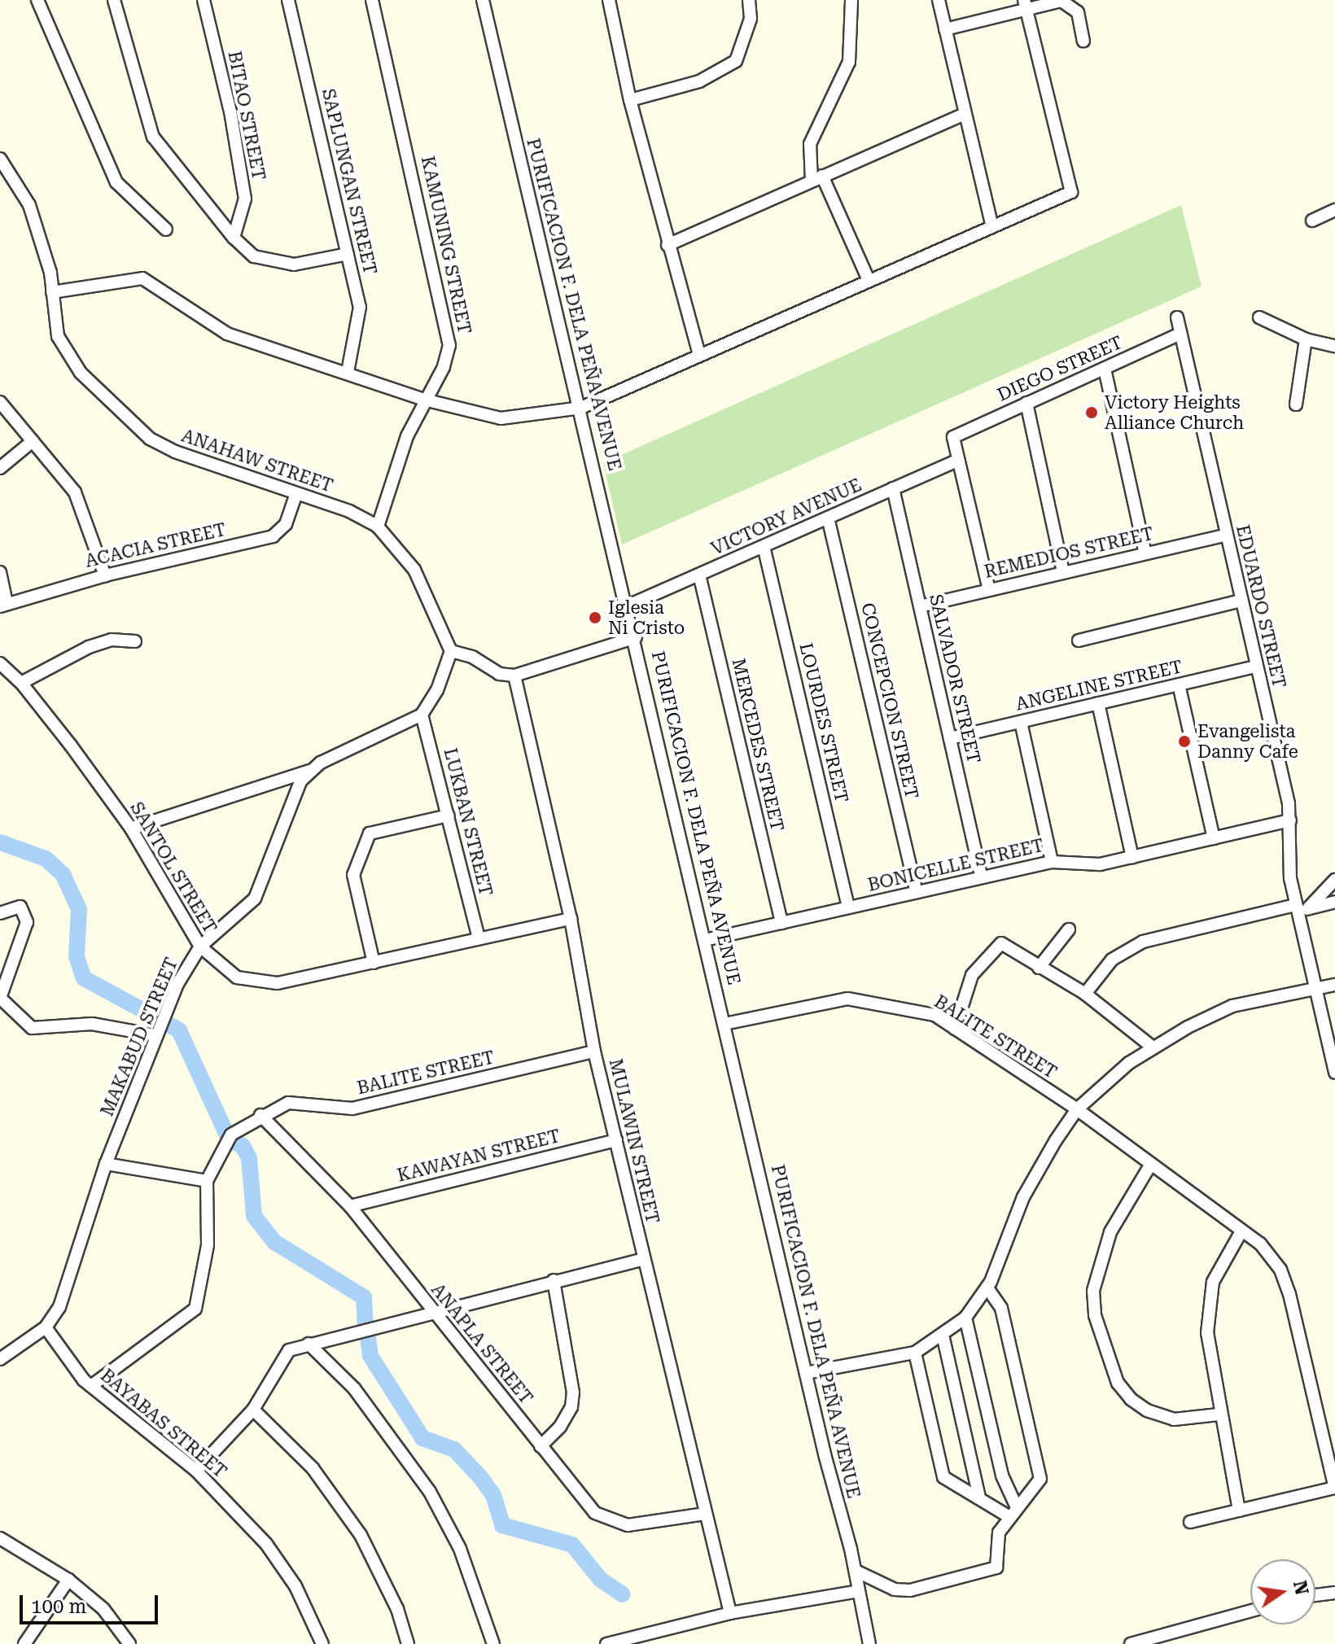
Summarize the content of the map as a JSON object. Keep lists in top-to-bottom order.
{
  "streets": {
    "street": [
      "BITAO STREET",
      "SAPLUNGAN STREET",
      "KAMUNING STREET",
      "PURIFICACION F. DELA PEÑA AVENUE",
      "DIEGO STREET",
      "ANAHAW STREET",
      "VICTORY AVENUE",
      "ACACIA STREET",
      "REMEDIOS STREET",
      "EDUARDO STREET",
      "SALVADOR STREET",
      "ANGELINE STREET",
      "CONCEPCION STREET",
      "LOURDES STREET",
      "MERCEDES STREET",
      "LUKBAN STREET",
      "BONICELLE STREET",
      "SANTOL STREET",
      "MAKABUD STREET",
      "BALITE STREET",
      "MULAWIN STREET",
      "KAWAYAN STREET",
      "ANAPLA STREET",
      "BAYABAS STREET"
    ]
  },
  "crossings": [
    ["KAMUNING STREET", "ANAHAW STREET"],
    ["PURIFICACION F. DELA PEÑA AVENUE", "VICTORY AVENUE"],
    ["PURIFICACION F. DELA PEÑA AVENUE", "BONICELLE STREET"],
    ["PURIFICACION F. DELA PEÑA AVENUE", "BALITE STREET"],
    ["DIEGO STREET", "VICTORY AVENUE"],
    ["DIEGO STREET", "EDUARDO STREET"],
    ["ANAHAW STREET", "ACACIA STREET"],
    ["VICTORY AVENUE", "SALVADOR STREET"],
    ["VICTORY AVENUE", "CONCEPCION STREET"],
    ["VICTORY AVENUE", "LOURDES STREET"],
    ["VICTORY AVENUE", "MERCEDES STREET"],
    ["REMEDIOS STREET", "EDUARDO STREET"],
    ["REMEDIOS STREET", "SALVADOR STREET"],
    ["EDUARDO STREET", "ANGELINE STREET"],
    ["EDUARDO STREET", "BONICELLE STREET"],
    ["SALVADOR STREET", "ANGELINE STREET"],
    ["SALVADOR STREET", "BONICELLE STREET"],
    ["CONCEPCION STREET", "BONICELLE STREET"],
    ["LOURDES STREET", "BONICELLE STREET"],
    ["MERCEDES STREET", "BONICELLE STREET"],
    ["LUKBAN STREET", "SANTOL STREET"],
    ["LUKBAN STREET", "MAKABUD STREET"],
    ["SANTOL STREET", "MAKABUD STREET"],
    ["SANTOL STREET", "MULAWIN STREET"],
    ["MAKABUD STREET", "BAYABAS STREET"],
    ["BALITE STREET", "MULAWIN STREET"],
    ["BALITE STREET", "ANAPLA STREET"],
    ["BALITE STREET", "BAYABAS STREET"],
    ["MULAWIN STREET", "KAWAYAN STREET"],
    ["MULAWIN STREET", "ANAPLA STREET"],
    ["KAWAYAN STREET", "ANAPLA STREET"]
  ],
  "places": ["Victory Heights Alliance Church", "Iglesia Ni Cristo", "Evangelista Danny Cafe"],
  "scale_bar": "100 m",
  "north": "right"
}
